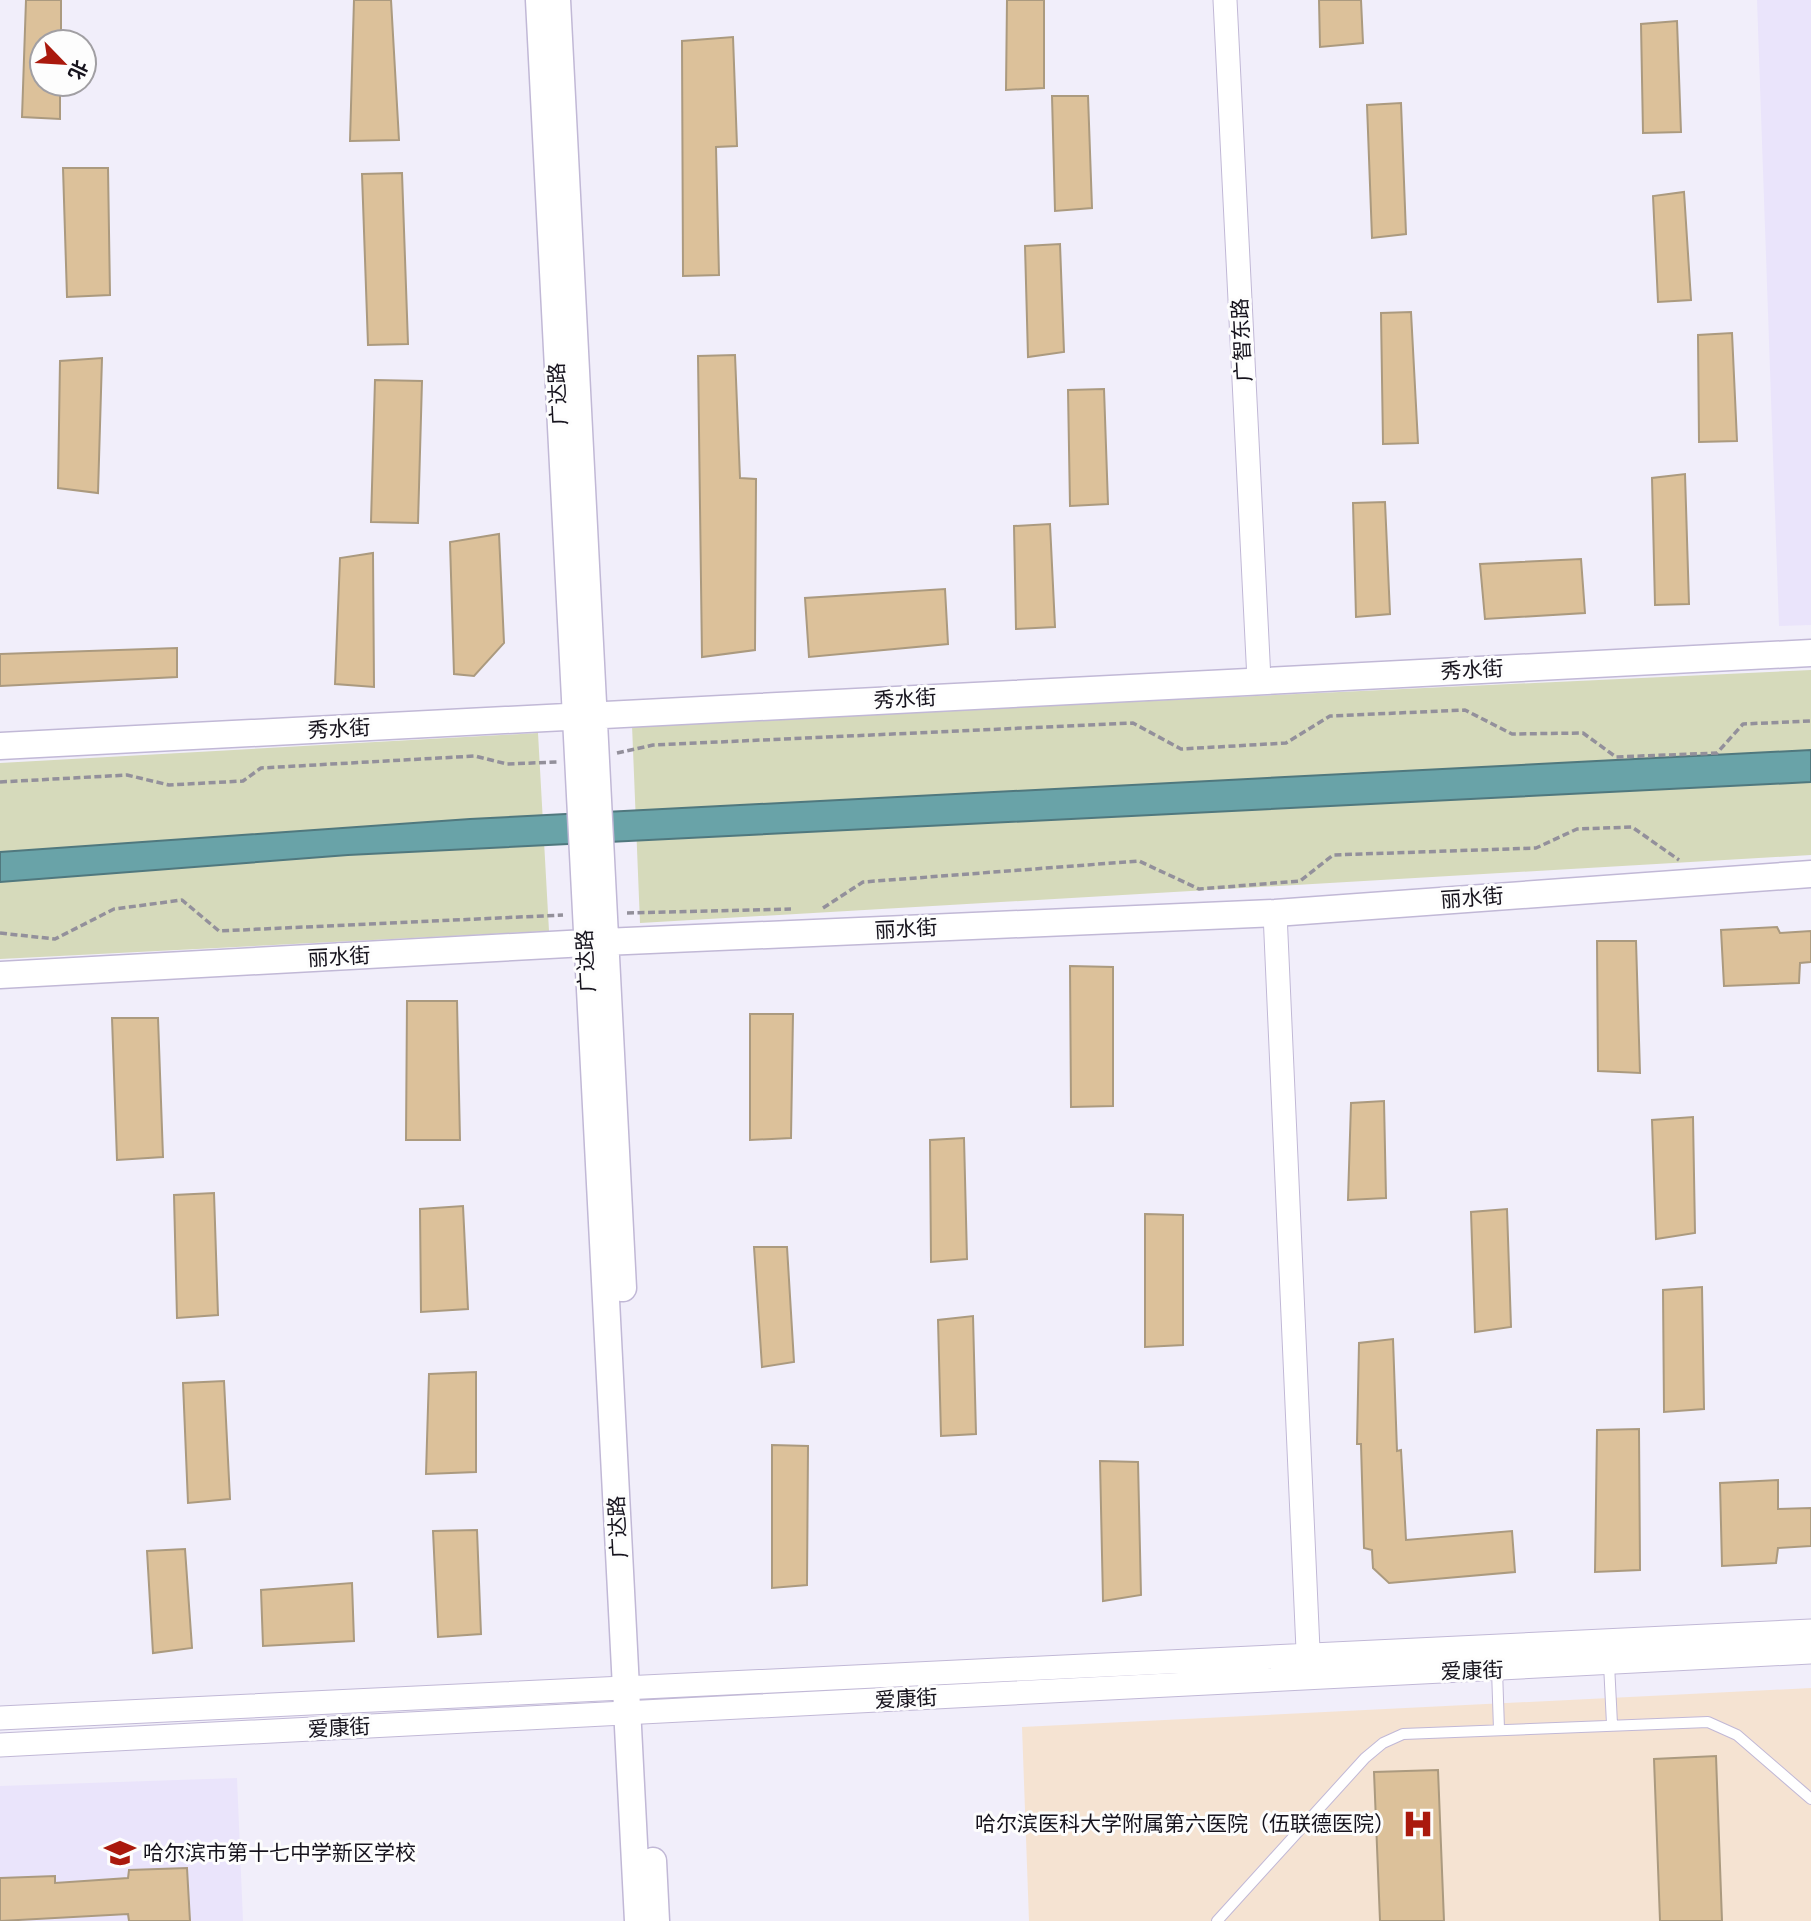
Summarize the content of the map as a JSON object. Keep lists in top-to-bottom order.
{
  "streets": {
    "main road": ["广达路", "秀水街", "丽水街"],
    "street": ["广智东路", "爱康街"]
  },
  "crossings": [
    ["广智东路", "秀水街"],
    ["广达路", "秀水街"],
    ["广达路", "丽水街"],
    ["广达路", "爱康街"]
  ],
  "places": {
    "hospital": ["哈尔滨医科大学附属第六医院（伍联德医院）"],
    "school or university": ["哈尔滨市第十七中学新区学校"]
  },
  "north": "bottom right"
}
